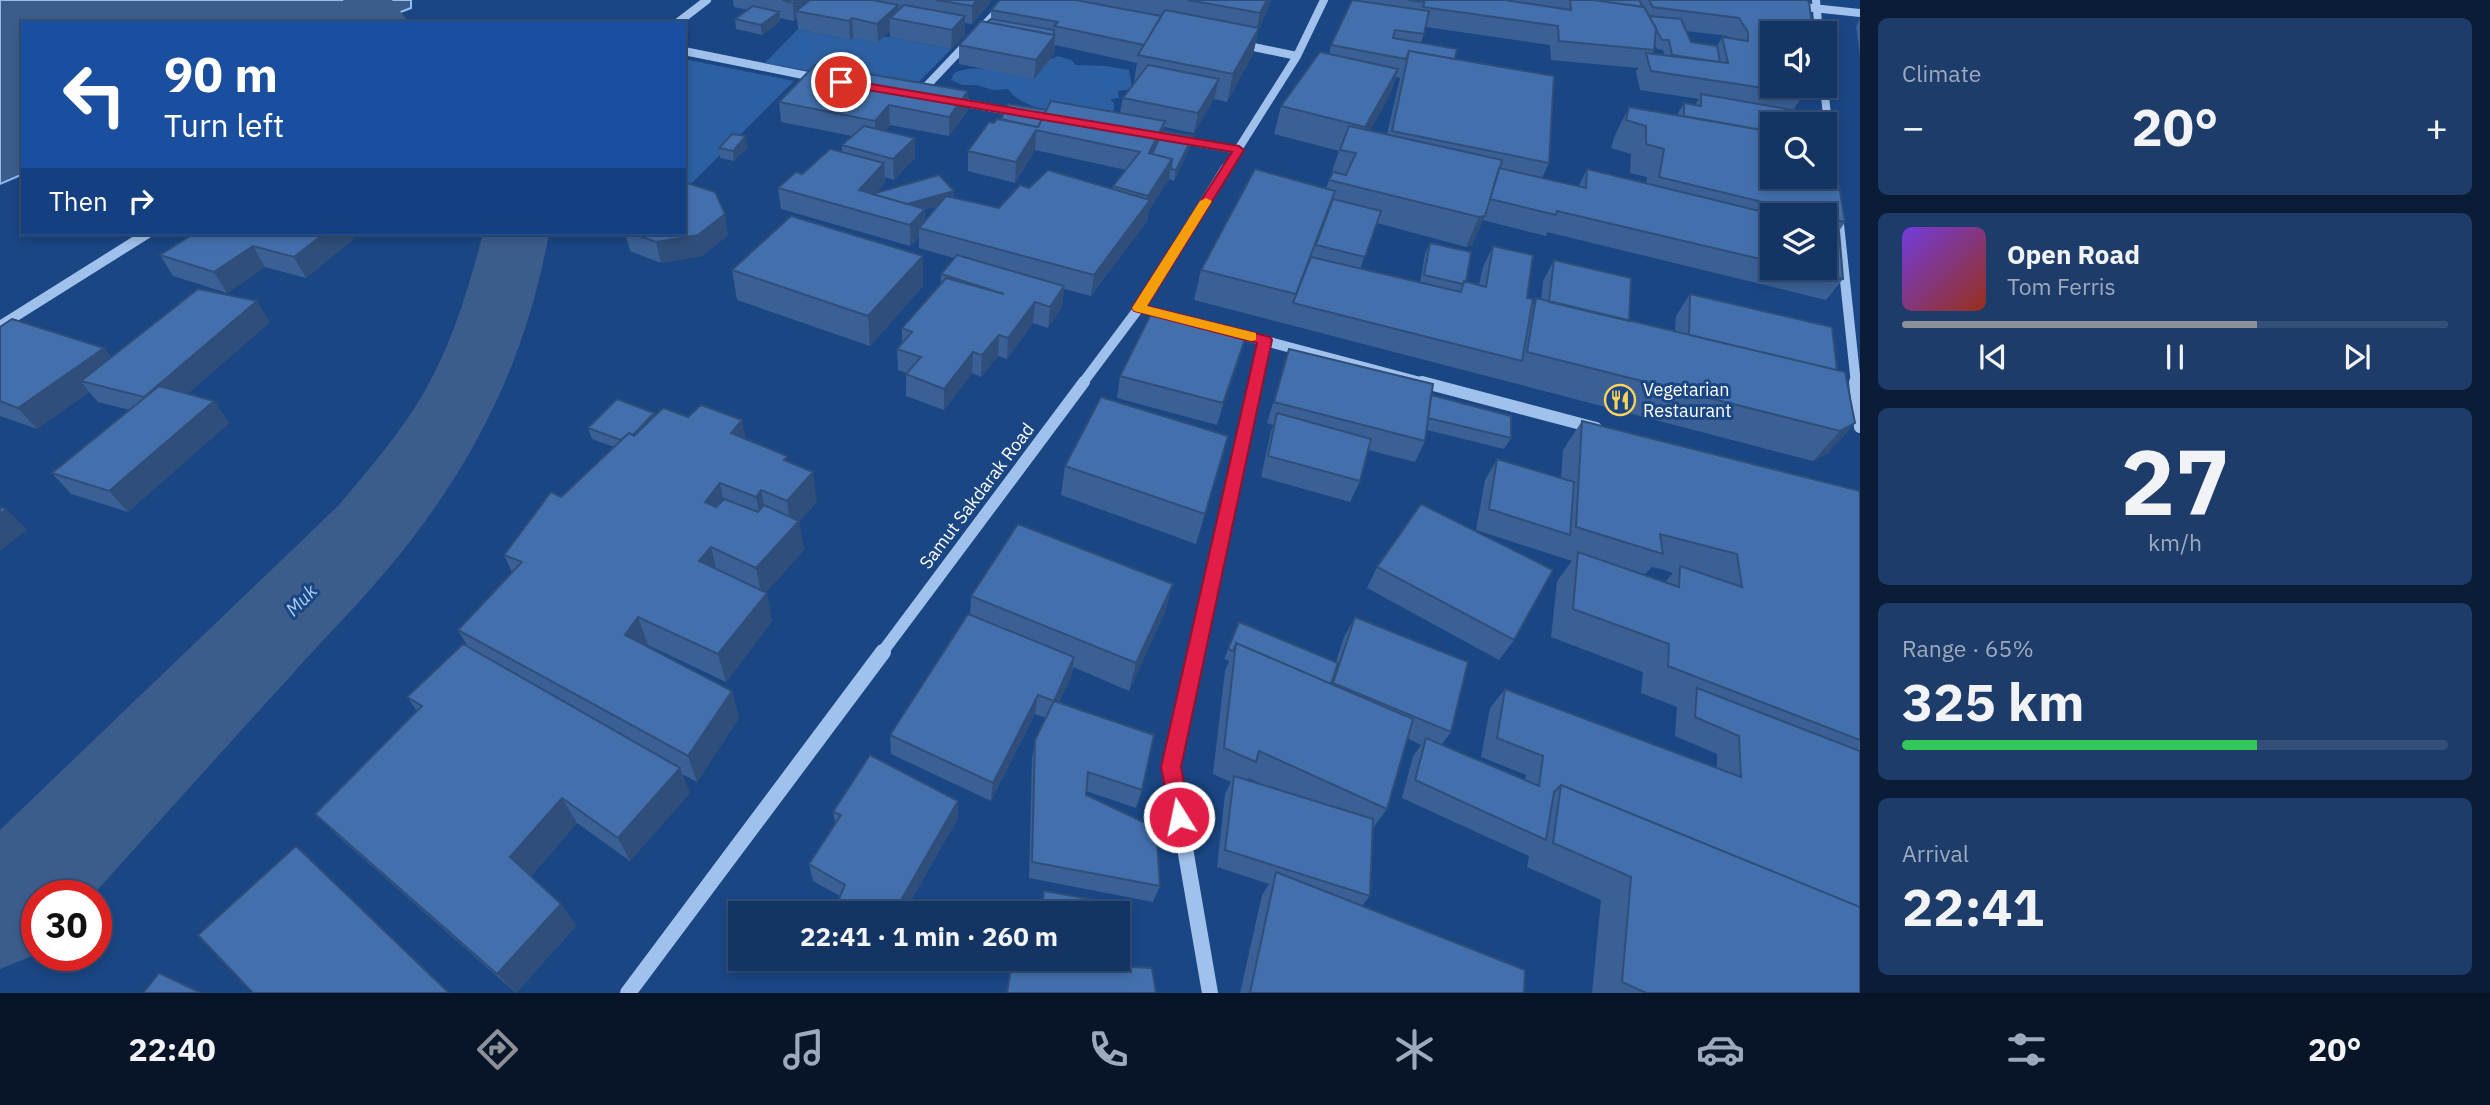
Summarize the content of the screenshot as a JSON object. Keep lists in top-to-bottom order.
{
  "streets": {
    "street": ["Samut Sakdarak Road"]
  },
  "water": ["Muk"],
  "places": {
    "restaurant": ["Vegetarian Restaurant"]
  },
  "page": {
    "tile": [
      "Climate",
      ["27", "km/h"],
      ["Range · 65%", "325 km"],
      ["Arrival", "22:41"]
    ],
    "turn": ["90 m", "Turn left"],
    "heat": ["−", "20°", "+"],
    "then": "Then",
    "song": ["Open Road", "Tom Ferris"],
    "limit": "30",
    "trip": "22:41 · 1 min · 260 m",
    "tabs": ["22:40", "20°"]
  }
}
